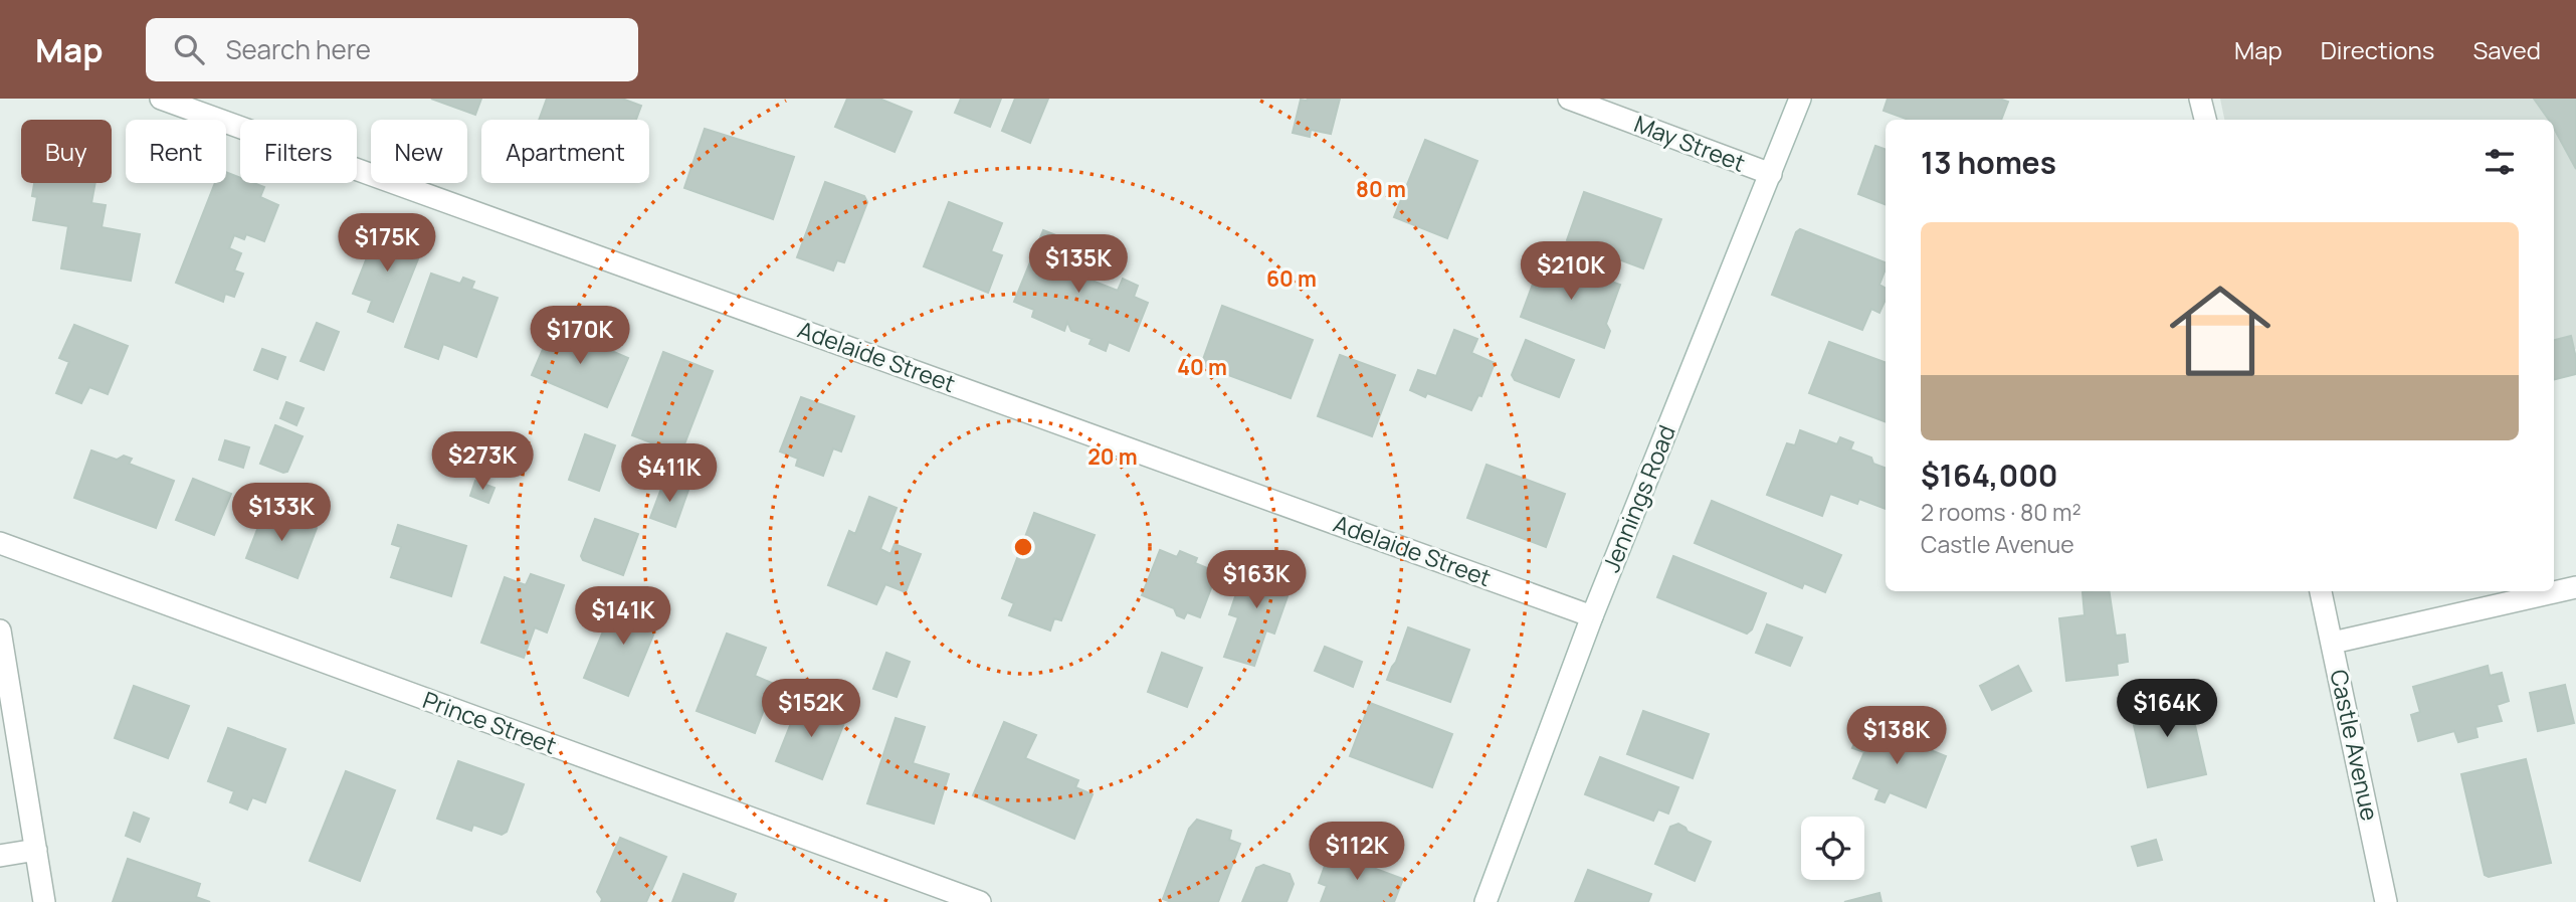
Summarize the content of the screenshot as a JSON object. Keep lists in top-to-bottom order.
{
  "streets": {
    "street": [
      "May Street",
      "Adelaide Street",
      "Jennings Road",
      "Prince Street",
      "Castle Avenue"
    ]
  },
  "crossings": [
    ["May Street", "Jennings Road"],
    ["Adelaide Street", "Jennings Road"]
  ],
  "page": {
    "header": "Map",
    "search": "Search here",
    "nav": ["Map", "Directions", "Saved"],
    "chip": [
      "Buy",
      "Rent",
      "Filters",
      "New",
      "Apartment"
    ],
    "heading": "13 homes",
    "list": [
      {
        "name": "$164,000",
        "note": "2 rooms · 80 m² · Castle Avenue"
      }
    ],
    "price": [
      "$175K",
      "$135K",
      "$210K",
      "$170K",
      "$273K",
      "$411K",
      "$133K",
      "$163K",
      "$141K",
      "$152K",
      "$164K",
      "$138K",
      "$112K"
    ]
  },
  "rings": [
    "80 m",
    "60 m",
    "40 m",
    "20 m"
  ]
}
